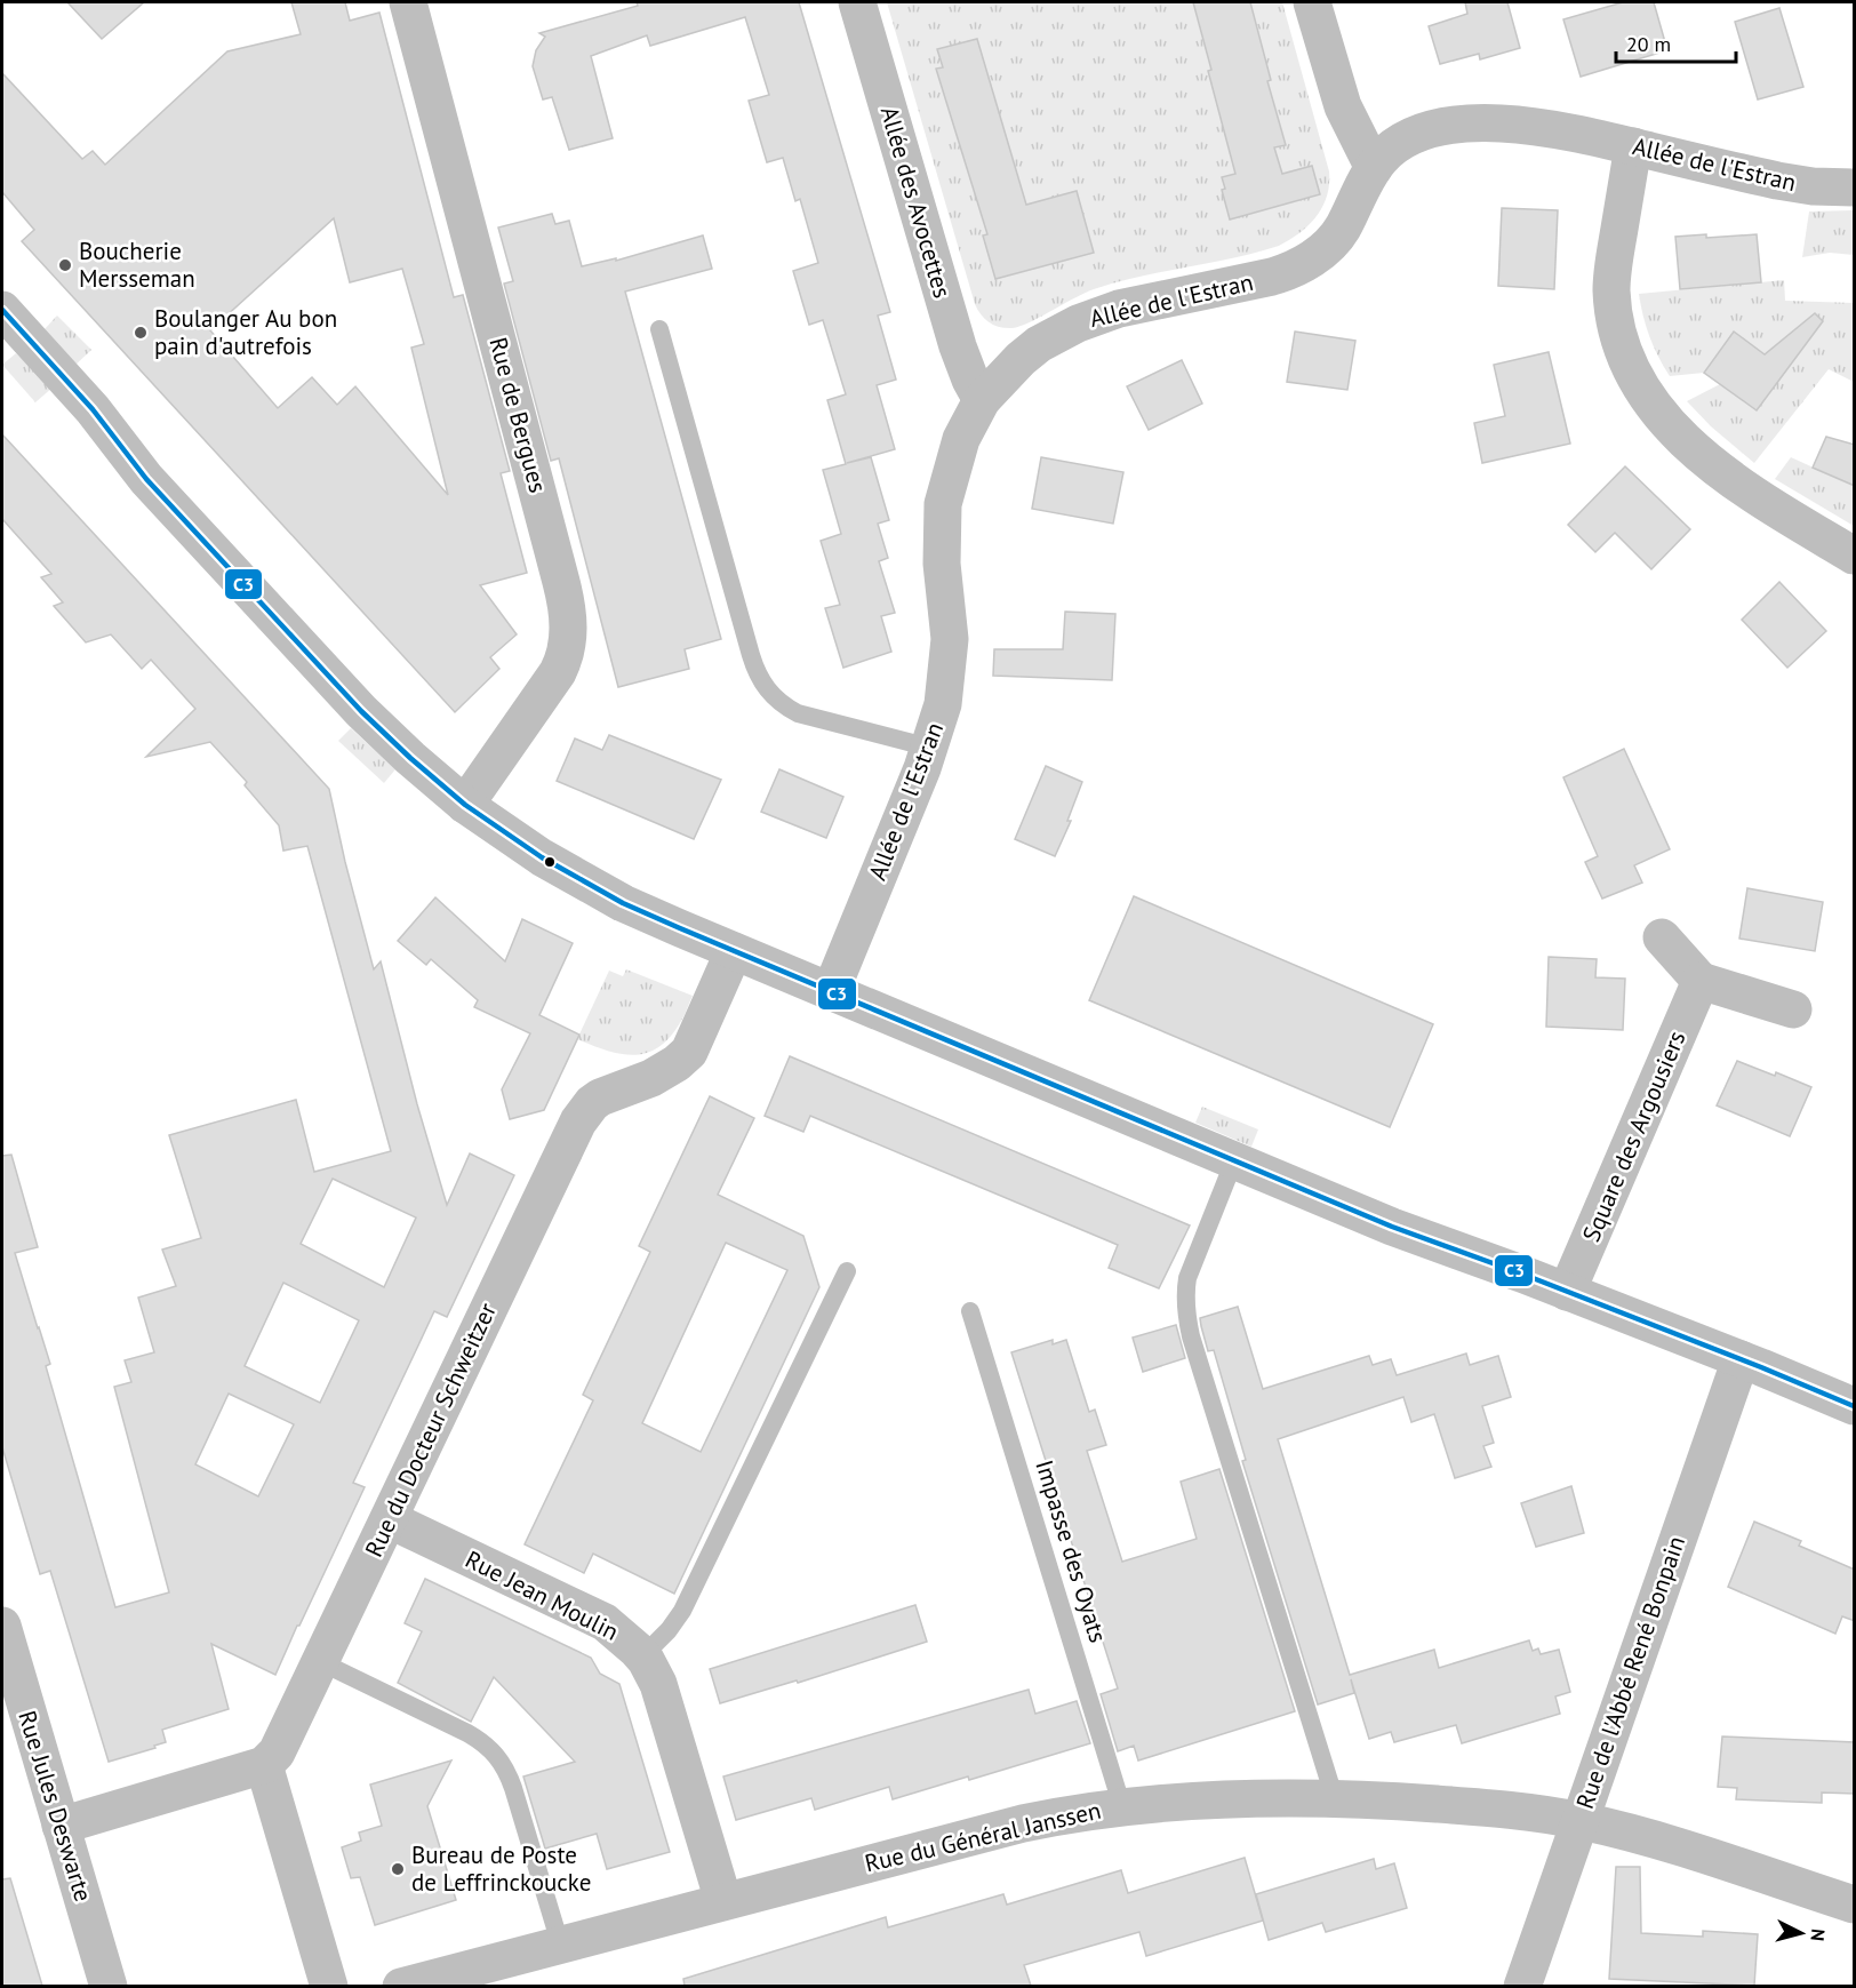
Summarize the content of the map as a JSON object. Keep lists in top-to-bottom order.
{
  "streets": {
    "street": [
      "Allée de l'Estran",
      "Allée des Avocettes",
      "Rue de Bergues",
      "Square des Argousiers",
      "Rue du Docteur Schweitzer",
      "Rue Jean Moulin",
      "Rue de l'Abbé René Bonpain",
      "Rue Jules Deswarte",
      "Rue du Général Janssen"
    ],
    "lane": ["Impasse des Oyats"]
  },
  "crossings": [
    ["Allée de l'Estran", "Allée des Avocettes"],
    ["Rue du Docteur Schweitzer", "Rue Jean Moulin"],
    ["Impasse des Oyats", "Rue du Général Janssen"],
    ["Rue Jean Moulin", "Rue du Général Janssen"],
    ["Rue de l'Abbé René Bonpain", "Rue du Général Janssen"]
  ],
  "places": ["Boucherie Mersseman", "Boulanger Au bon pain d'autrefois", "Bureau de Poste de Leffrinckoucke"],
  "lines": ["transit line C3"],
  "scale_bar": "20 m",
  "north": "right"
}
